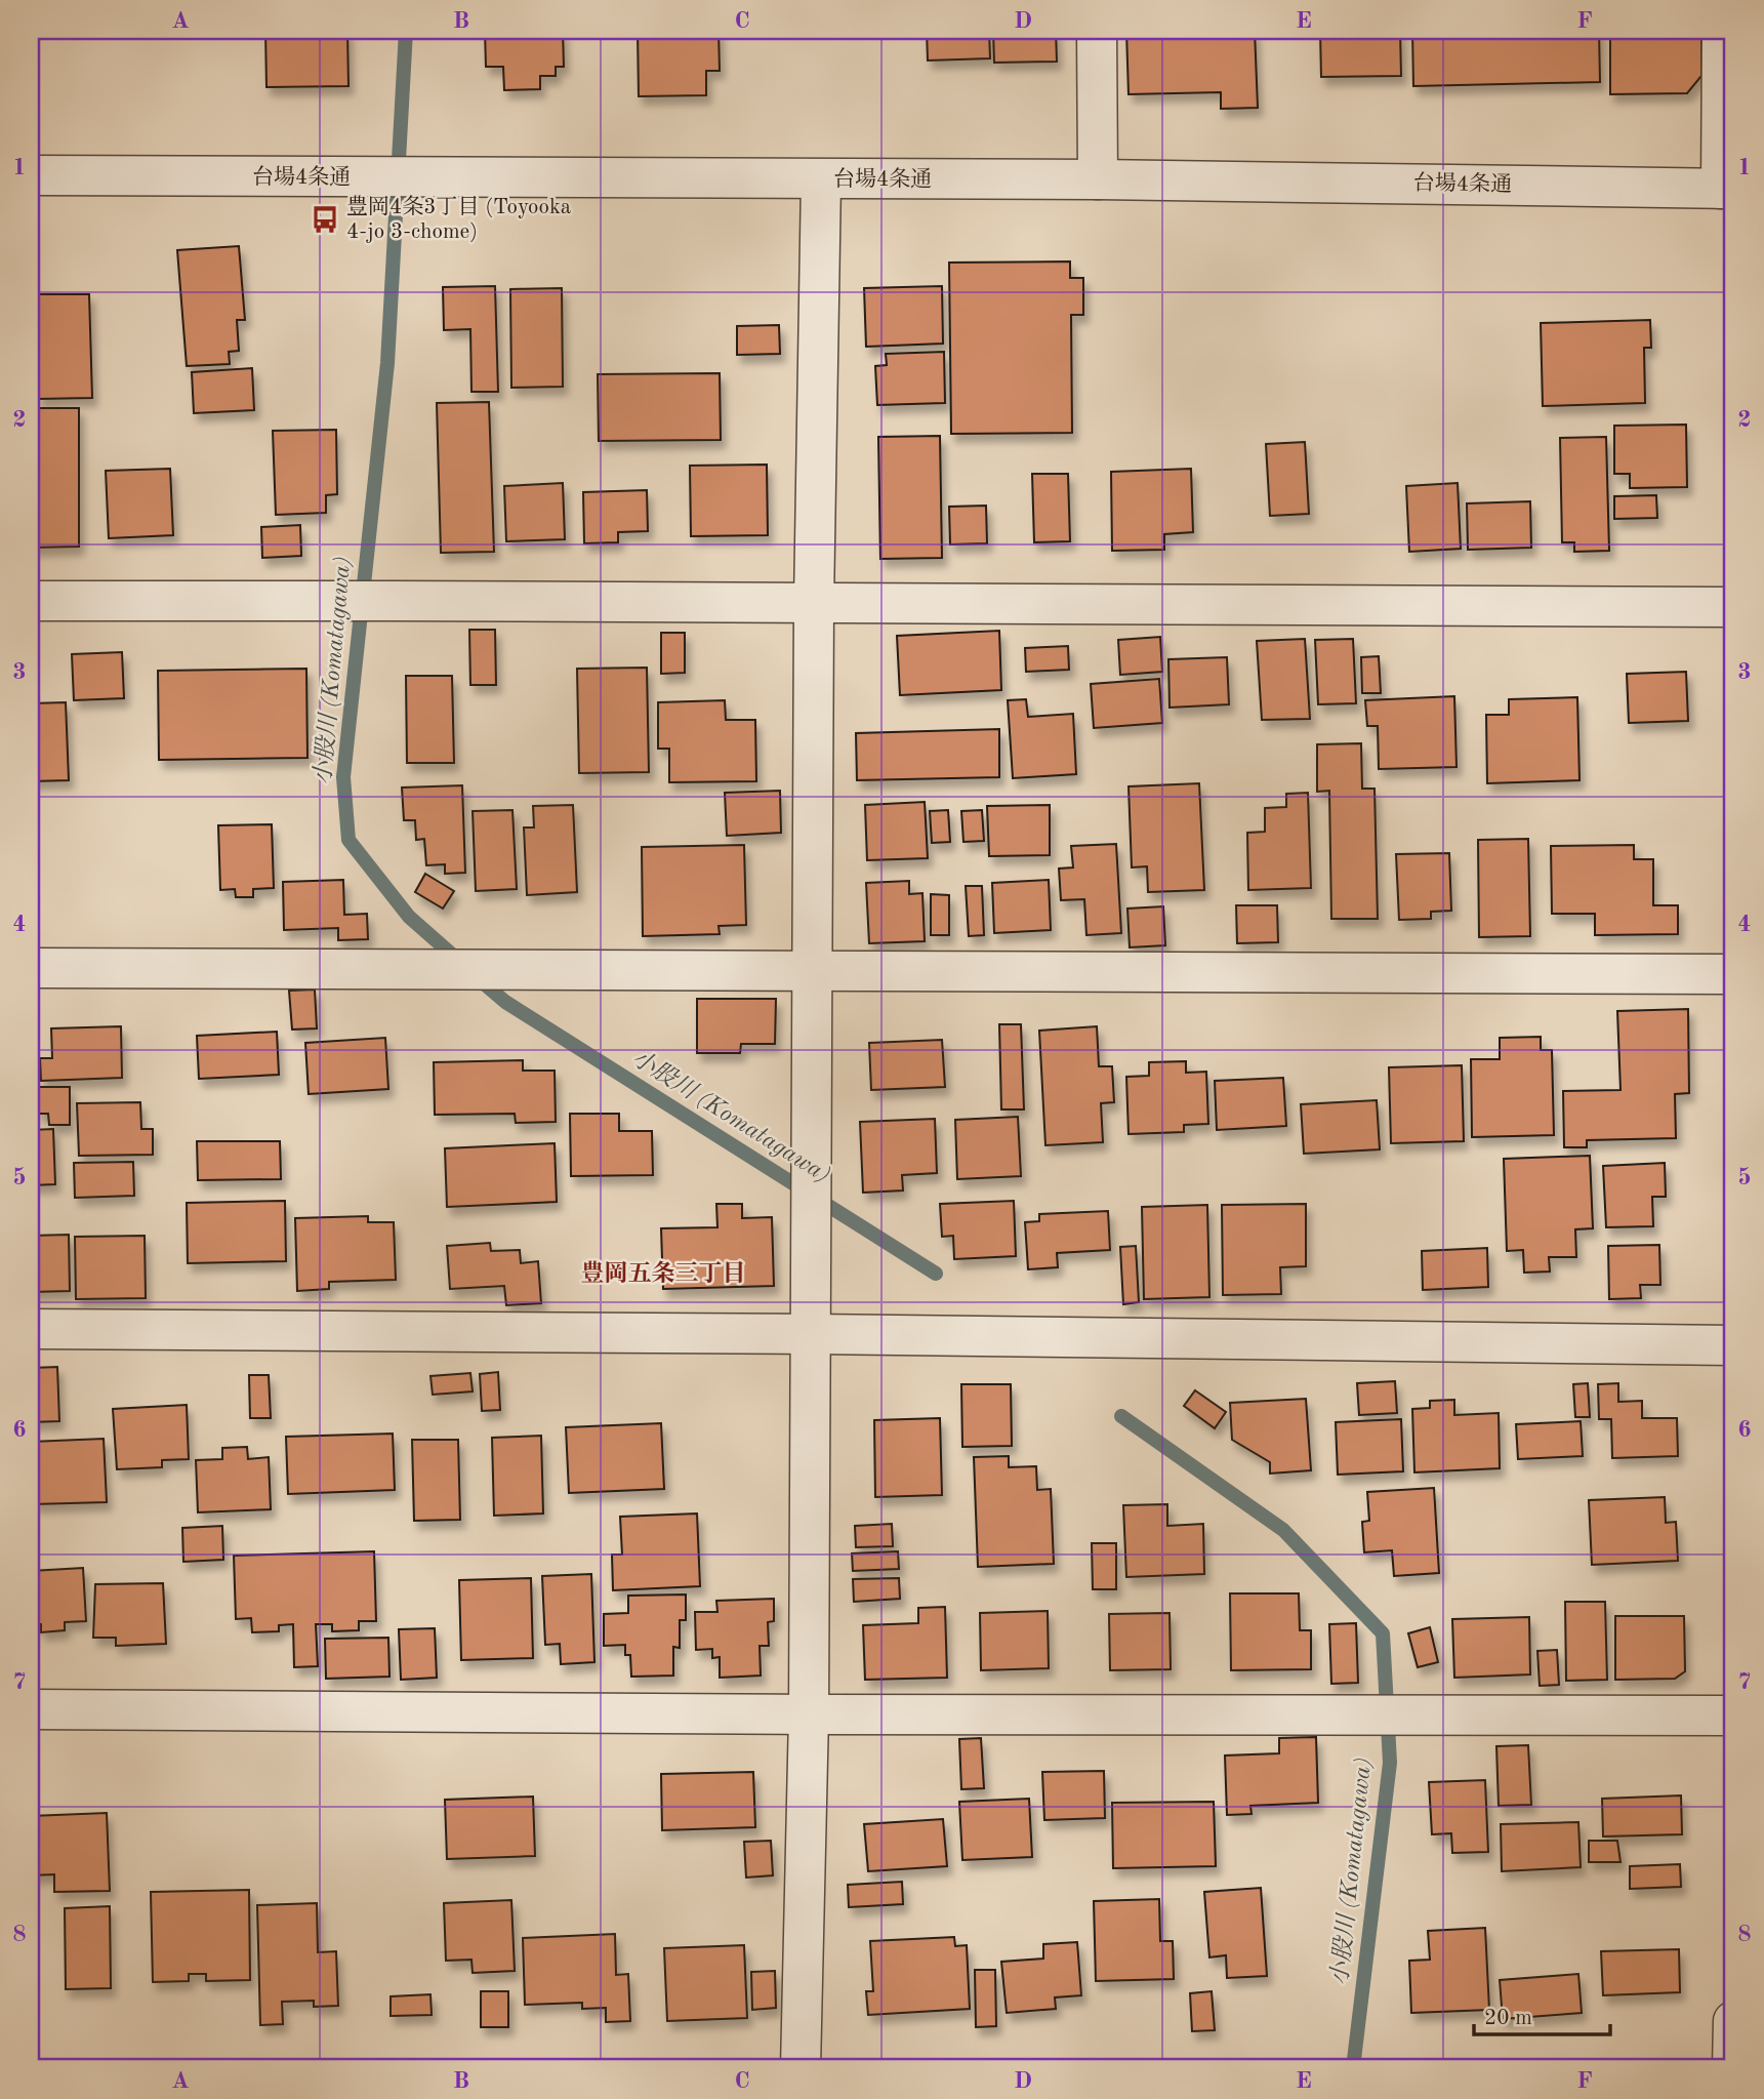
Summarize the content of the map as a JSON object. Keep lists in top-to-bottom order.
{
  "streets": {
    "street": ["台場4条通"]
  },
  "districts": ["豊岡五条三丁目"],
  "water": ["小股川 (Komatagawa)"],
  "places": {
    "bus stop": ["豊岡4条3丁目 (Toyooka 4-jo 3-chome)"]
  },
  "scale_bar": "20 m",
  "grid": {
    "columns": [
      "A",
      "B",
      "C",
      "D",
      "E",
      "F"
    ],
    "rows": [
      "1",
      "2",
      "3",
      "4",
      "5",
      "6",
      "7",
      "8"
    ]
  }
}
